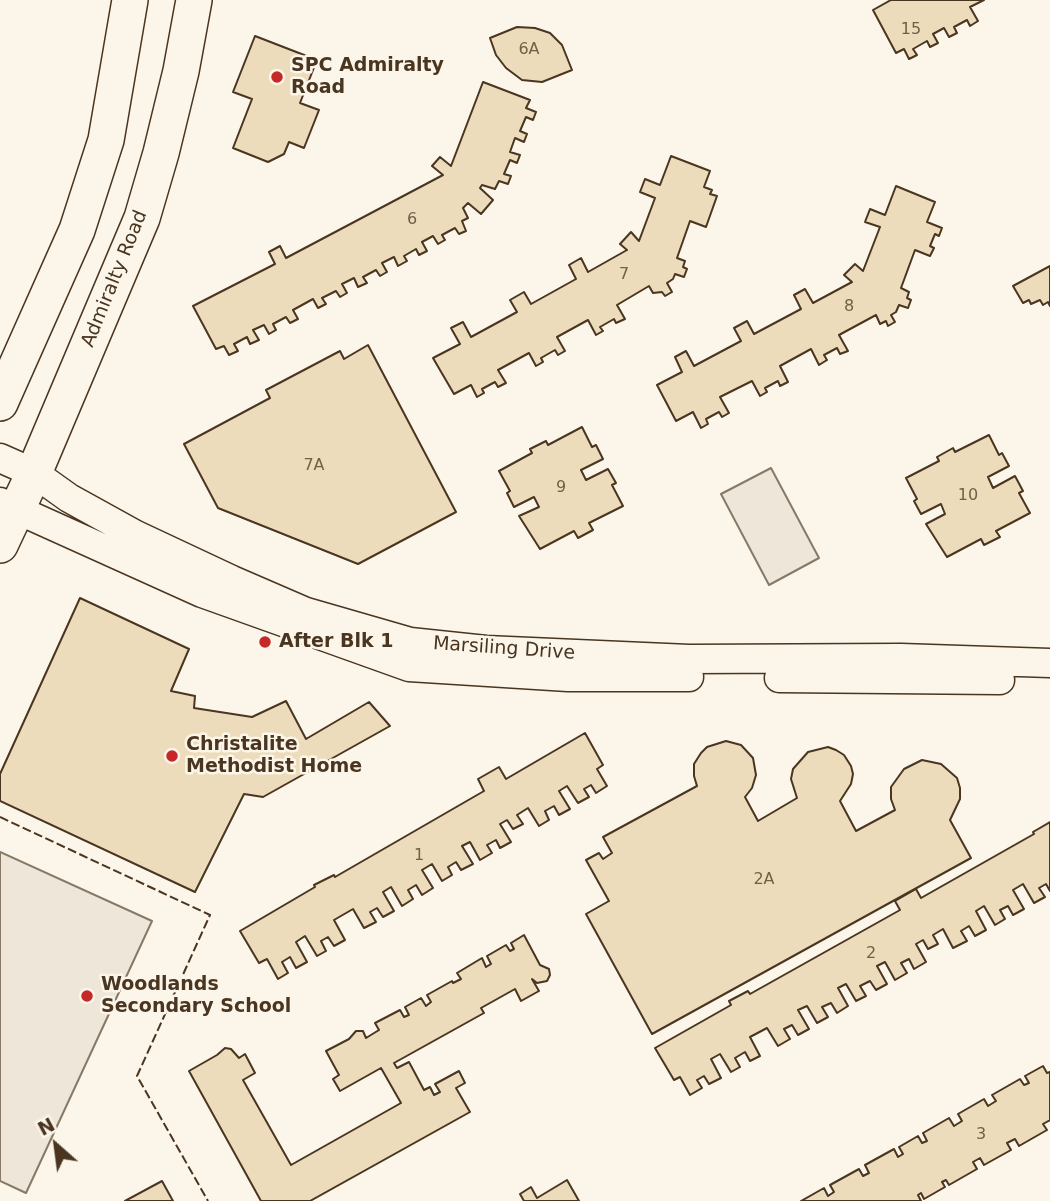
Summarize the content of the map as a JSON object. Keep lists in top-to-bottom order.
{
  "streets": {
    "main road": ["Admiralty Road"],
    "street": ["Marsiling Drive"]
  },
  "crossings": [
    ["Admiralty Road", "Marsiling Drive"]
  ],
  "places": [
    "SPC Admiralty Road",
    "After Blk 1",
    "Christalite Methodist Home",
    "Woodlands Secondary School"
  ],
  "house_numbers": [
    "15",
    "6A",
    "6",
    "7",
    "8",
    "7A",
    "9",
    "10",
    "1",
    "2A",
    "2",
    "3"
  ],
  "north": "top left"
}
